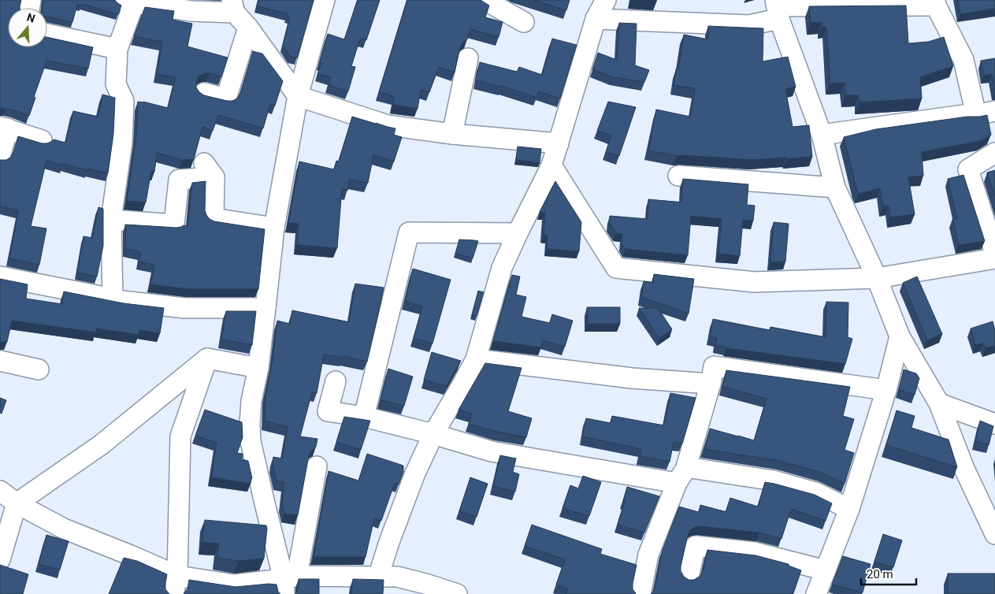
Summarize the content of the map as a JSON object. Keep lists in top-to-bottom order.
{
  "scale_bar": "20 m",
  "north": "top"
}
